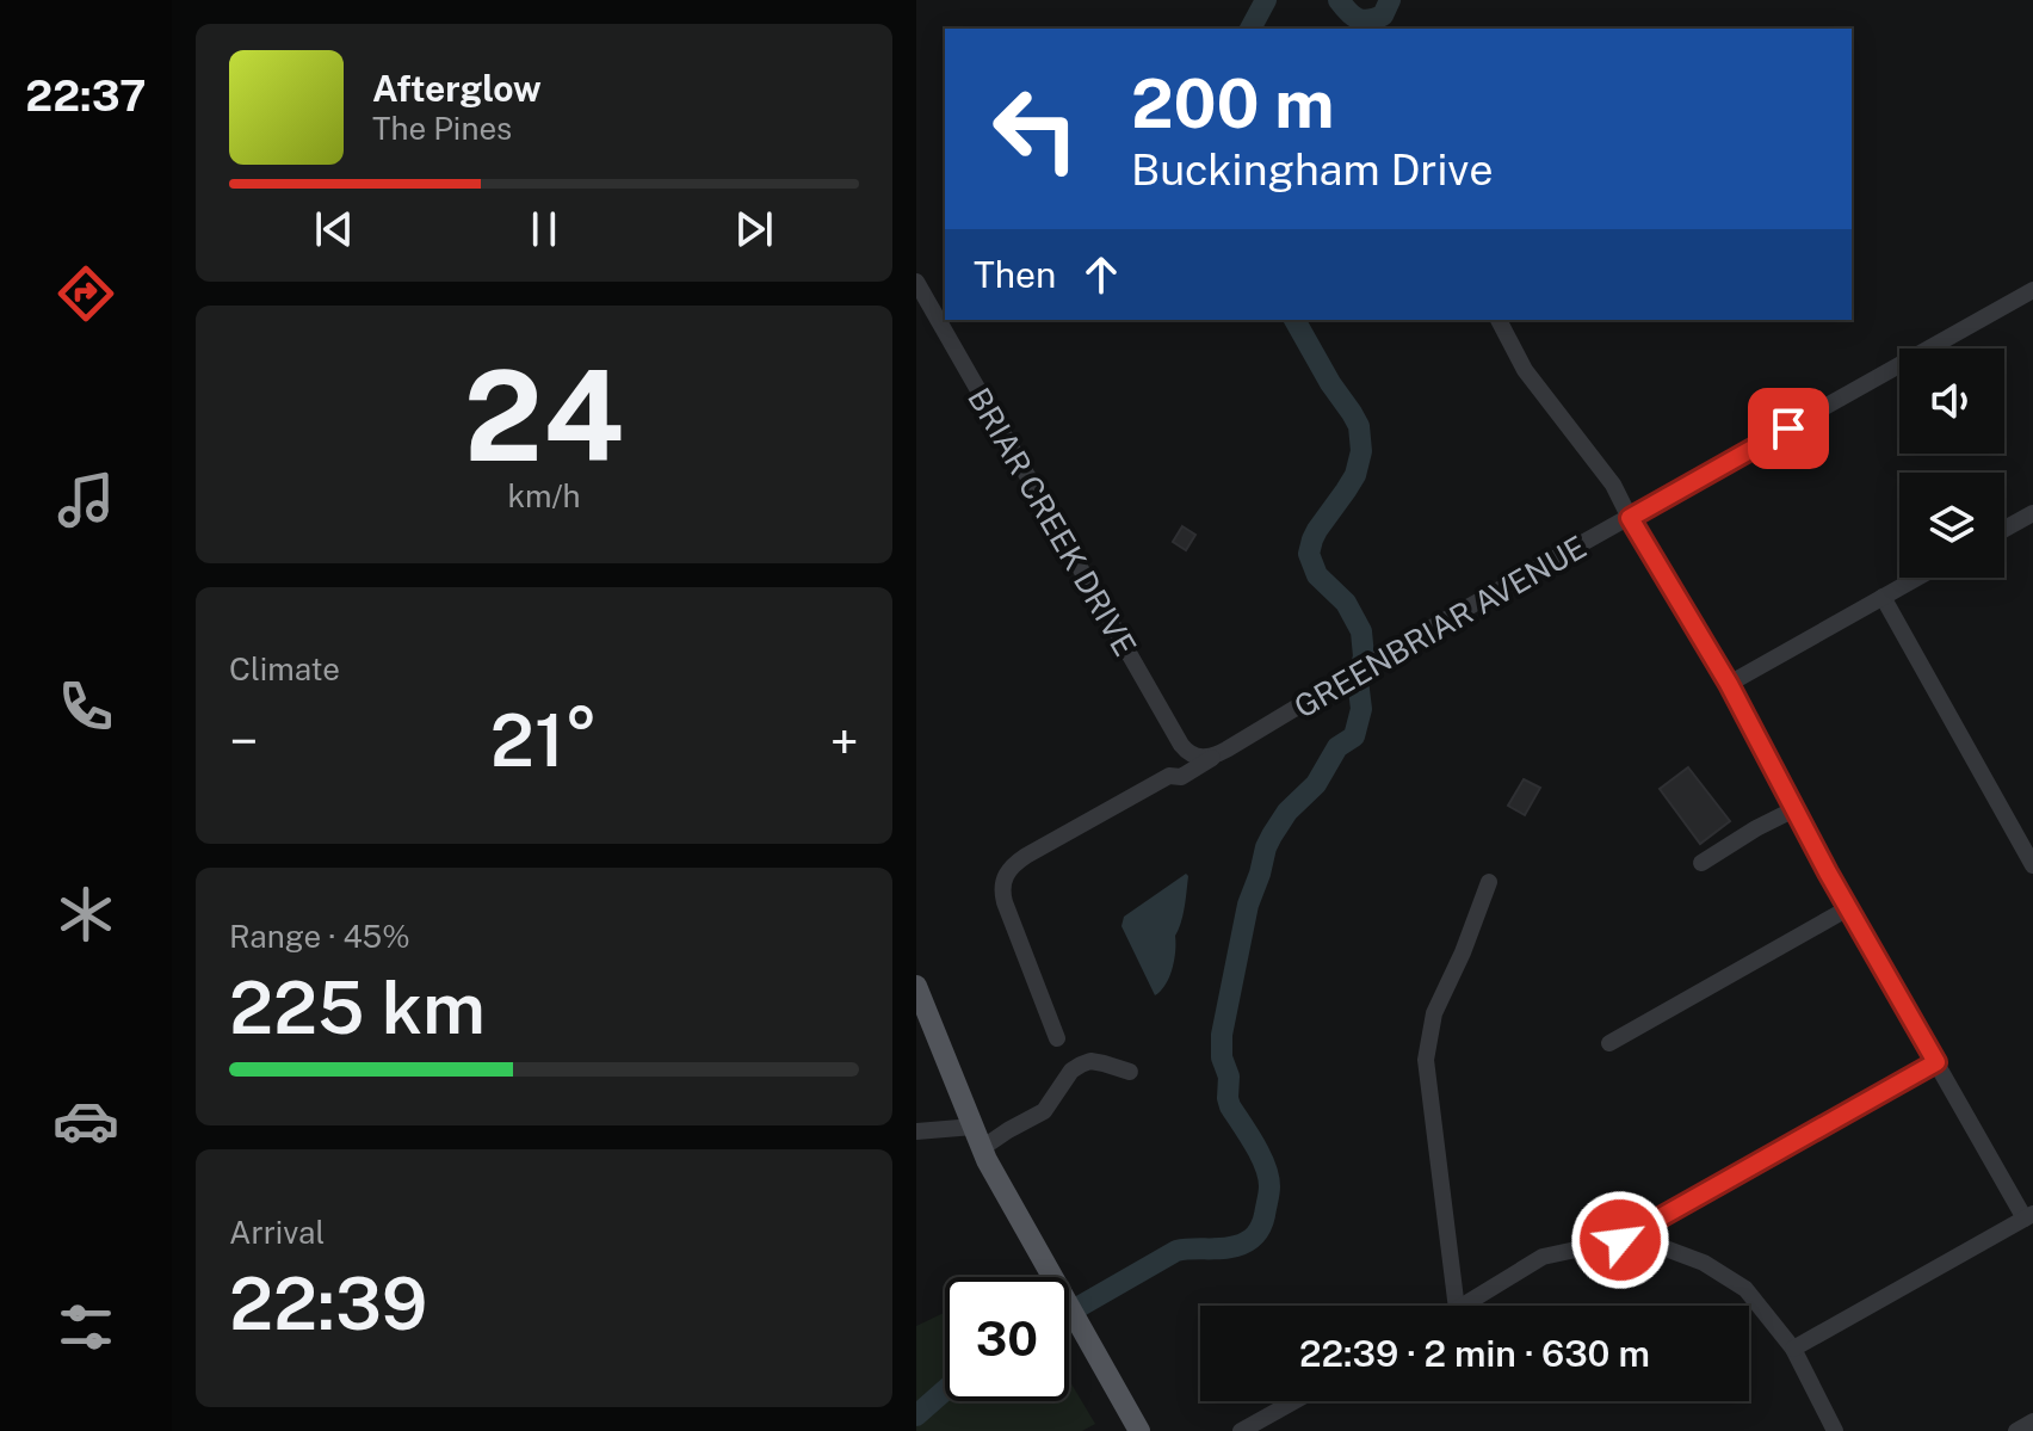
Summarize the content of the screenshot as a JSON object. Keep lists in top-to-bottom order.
{
  "streets": {
    "street": ["BRIAR CREEK DRIVE", "GREENBRIAR AVENUE"]
  },
  "crossings": [
    ["BRIAR CREEK DRIVE", "GREENBRIAR AVENUE"]
  ],
  "page": {
    "tabs": "22:37",
    "turn": ["200 m", "Buckingham Drive"],
    "song": ["Afterglow", "The Pines"],
    "then": "Then",
    "tile": [
      ["24", "km/h"],
      "Climate",
      ["Range · 45%", "225 km"],
      ["Arrival", "22:39"]
    ],
    "heat": ["−", "21°", "+"],
    "limit": "30",
    "trip": "22:39 · 2 min · 630 m"
  }
}
